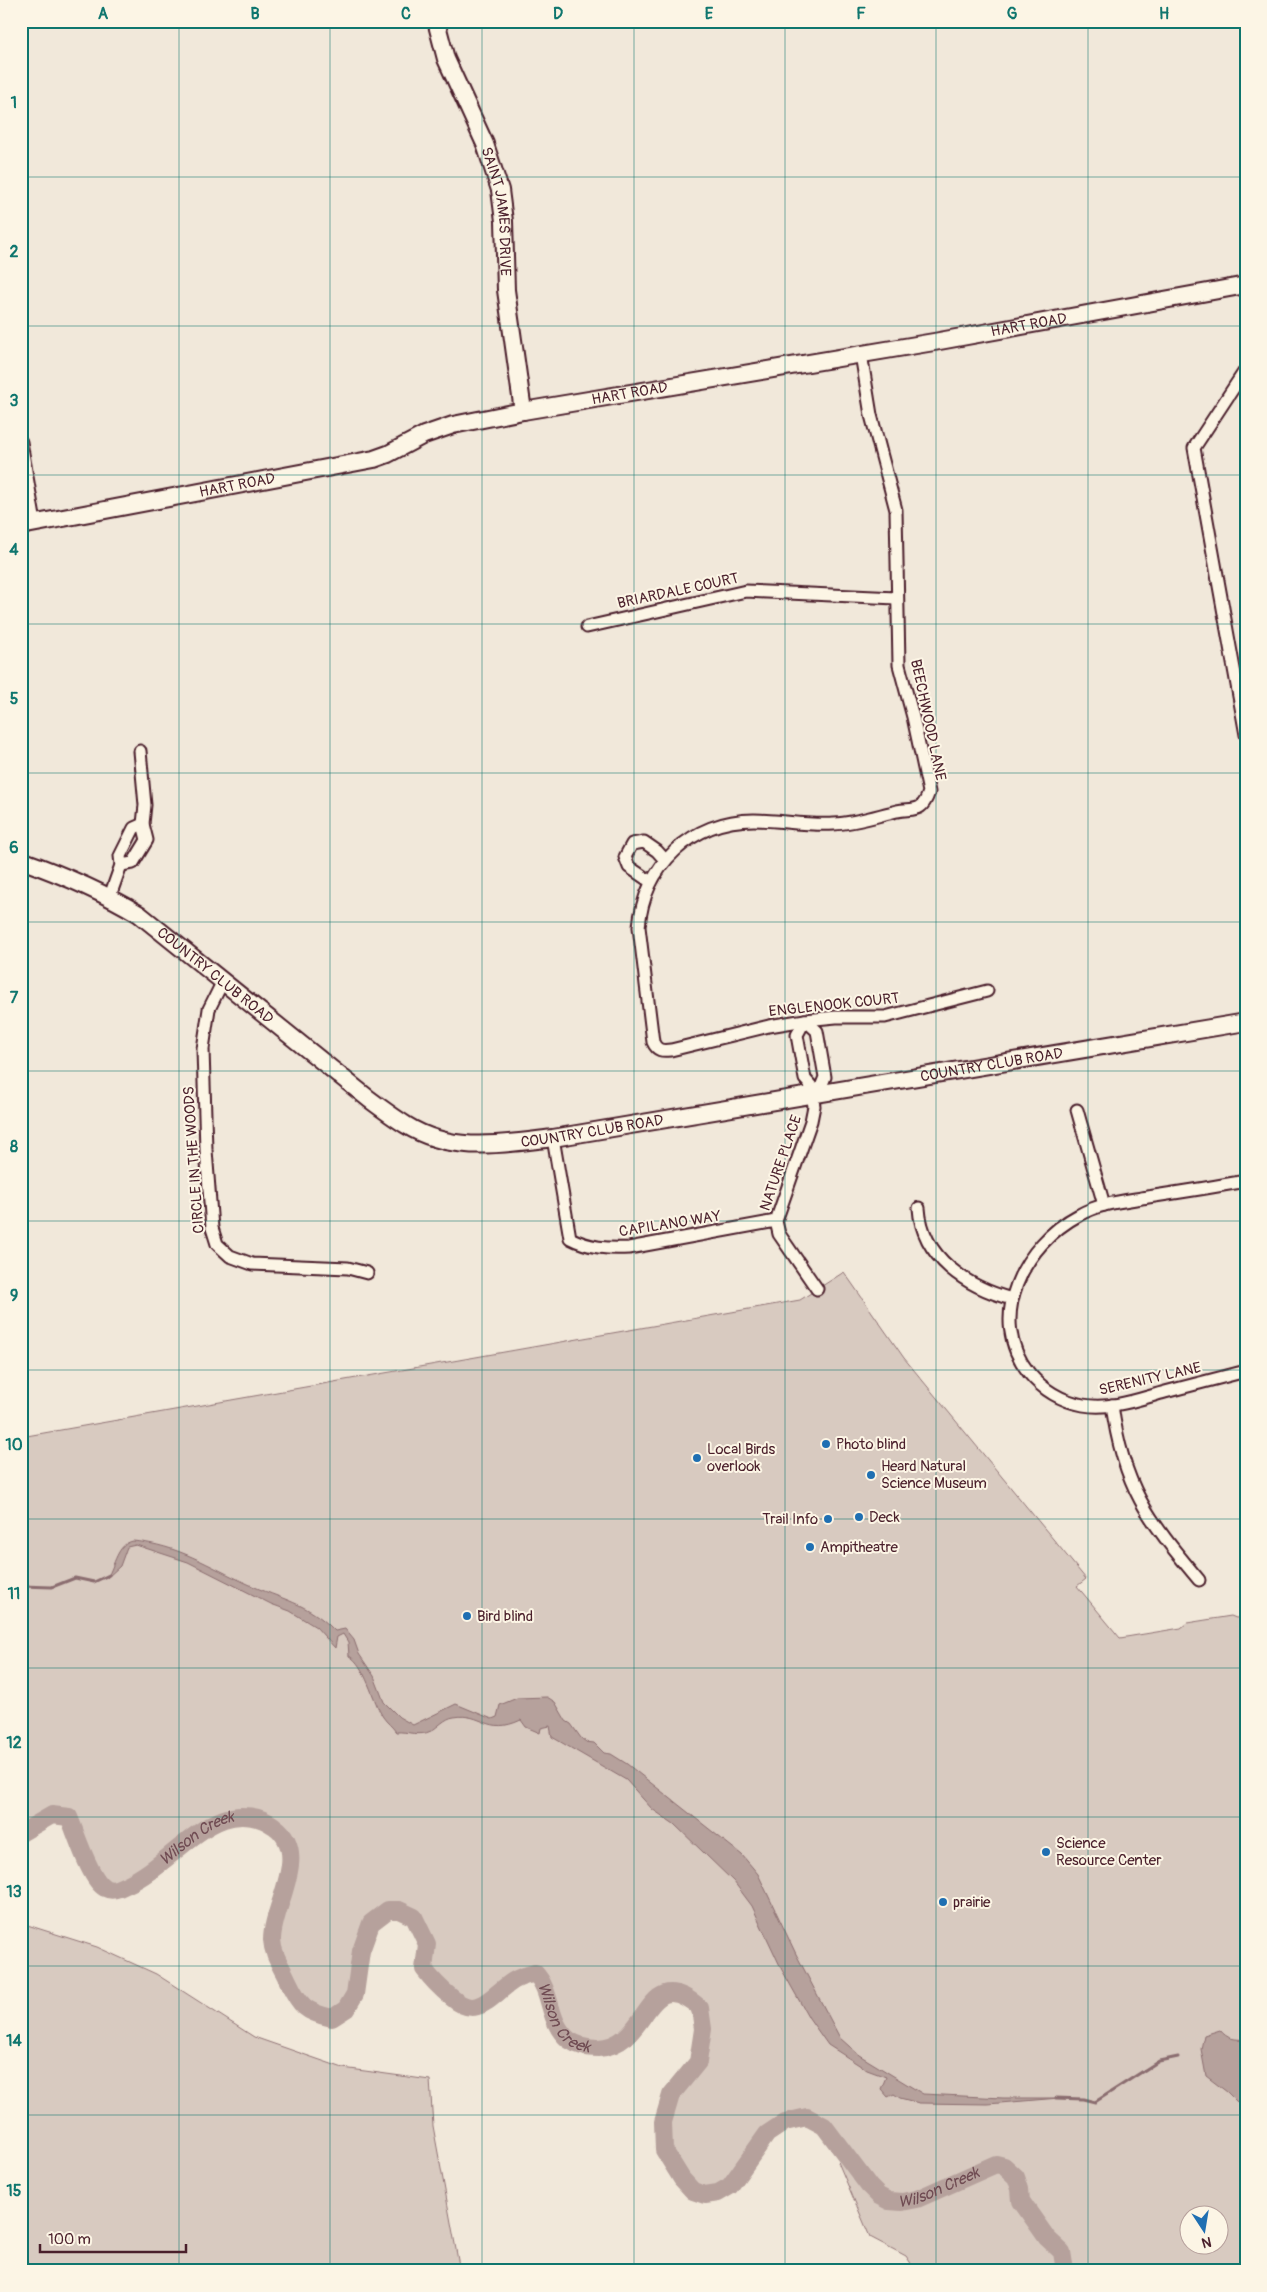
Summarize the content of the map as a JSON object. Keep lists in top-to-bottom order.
{
  "streets": {
    "street": [
      "SAINT JAMES DRIVE",
      "HART ROAD",
      "BRIARDALE COURT",
      "BEECHWOOD LANE",
      "COUNTRY CLUB ROAD",
      "ENGLENOOK COURT",
      "CIRCLE IN THE WOODS",
      "NATURE PLACE",
      "CAPILANO WAY",
      "SERENITY LANE"
    ]
  },
  "crossings": [
    ["SAINT JAMES DRIVE", "HART ROAD"],
    ["HART ROAD", "BEECHWOOD LANE"],
    ["BRIARDALE COURT", "BEECHWOOD LANE"],
    ["BEECHWOOD LANE", "ENGLENOOK COURT"],
    ["COUNTRY CLUB ROAD", "CIRCLE IN THE WOODS"],
    ["COUNTRY CLUB ROAD", "NATURE PLACE"],
    ["COUNTRY CLUB ROAD", "CAPILANO WAY"],
    ["ENGLENOOK COURT", "NATURE PLACE"],
    ["NATURE PLACE", "CAPILANO WAY"]
  ],
  "water": ["Wilson Creek"],
  "places": [
    "Photo blind",
    "Local Birds overlook",
    "Heard Natural Science Museum",
    "Deck",
    "Trail Info",
    "Ampitheatre",
    "Bird blind",
    "Science Resource Center",
    "prairie"
  ],
  "scale_bar": "100 m",
  "north": "bottom",
  "grid": {
    "columns": [
      "A",
      "B",
      "C",
      "D",
      "E",
      "F",
      "G",
      "H"
    ],
    "rows": [
      "1",
      "2",
      "3",
      "4",
      "5",
      "6",
      "7",
      "8",
      "9",
      "10",
      "11",
      "12",
      "13",
      "14",
      "15"
    ]
  }
}
